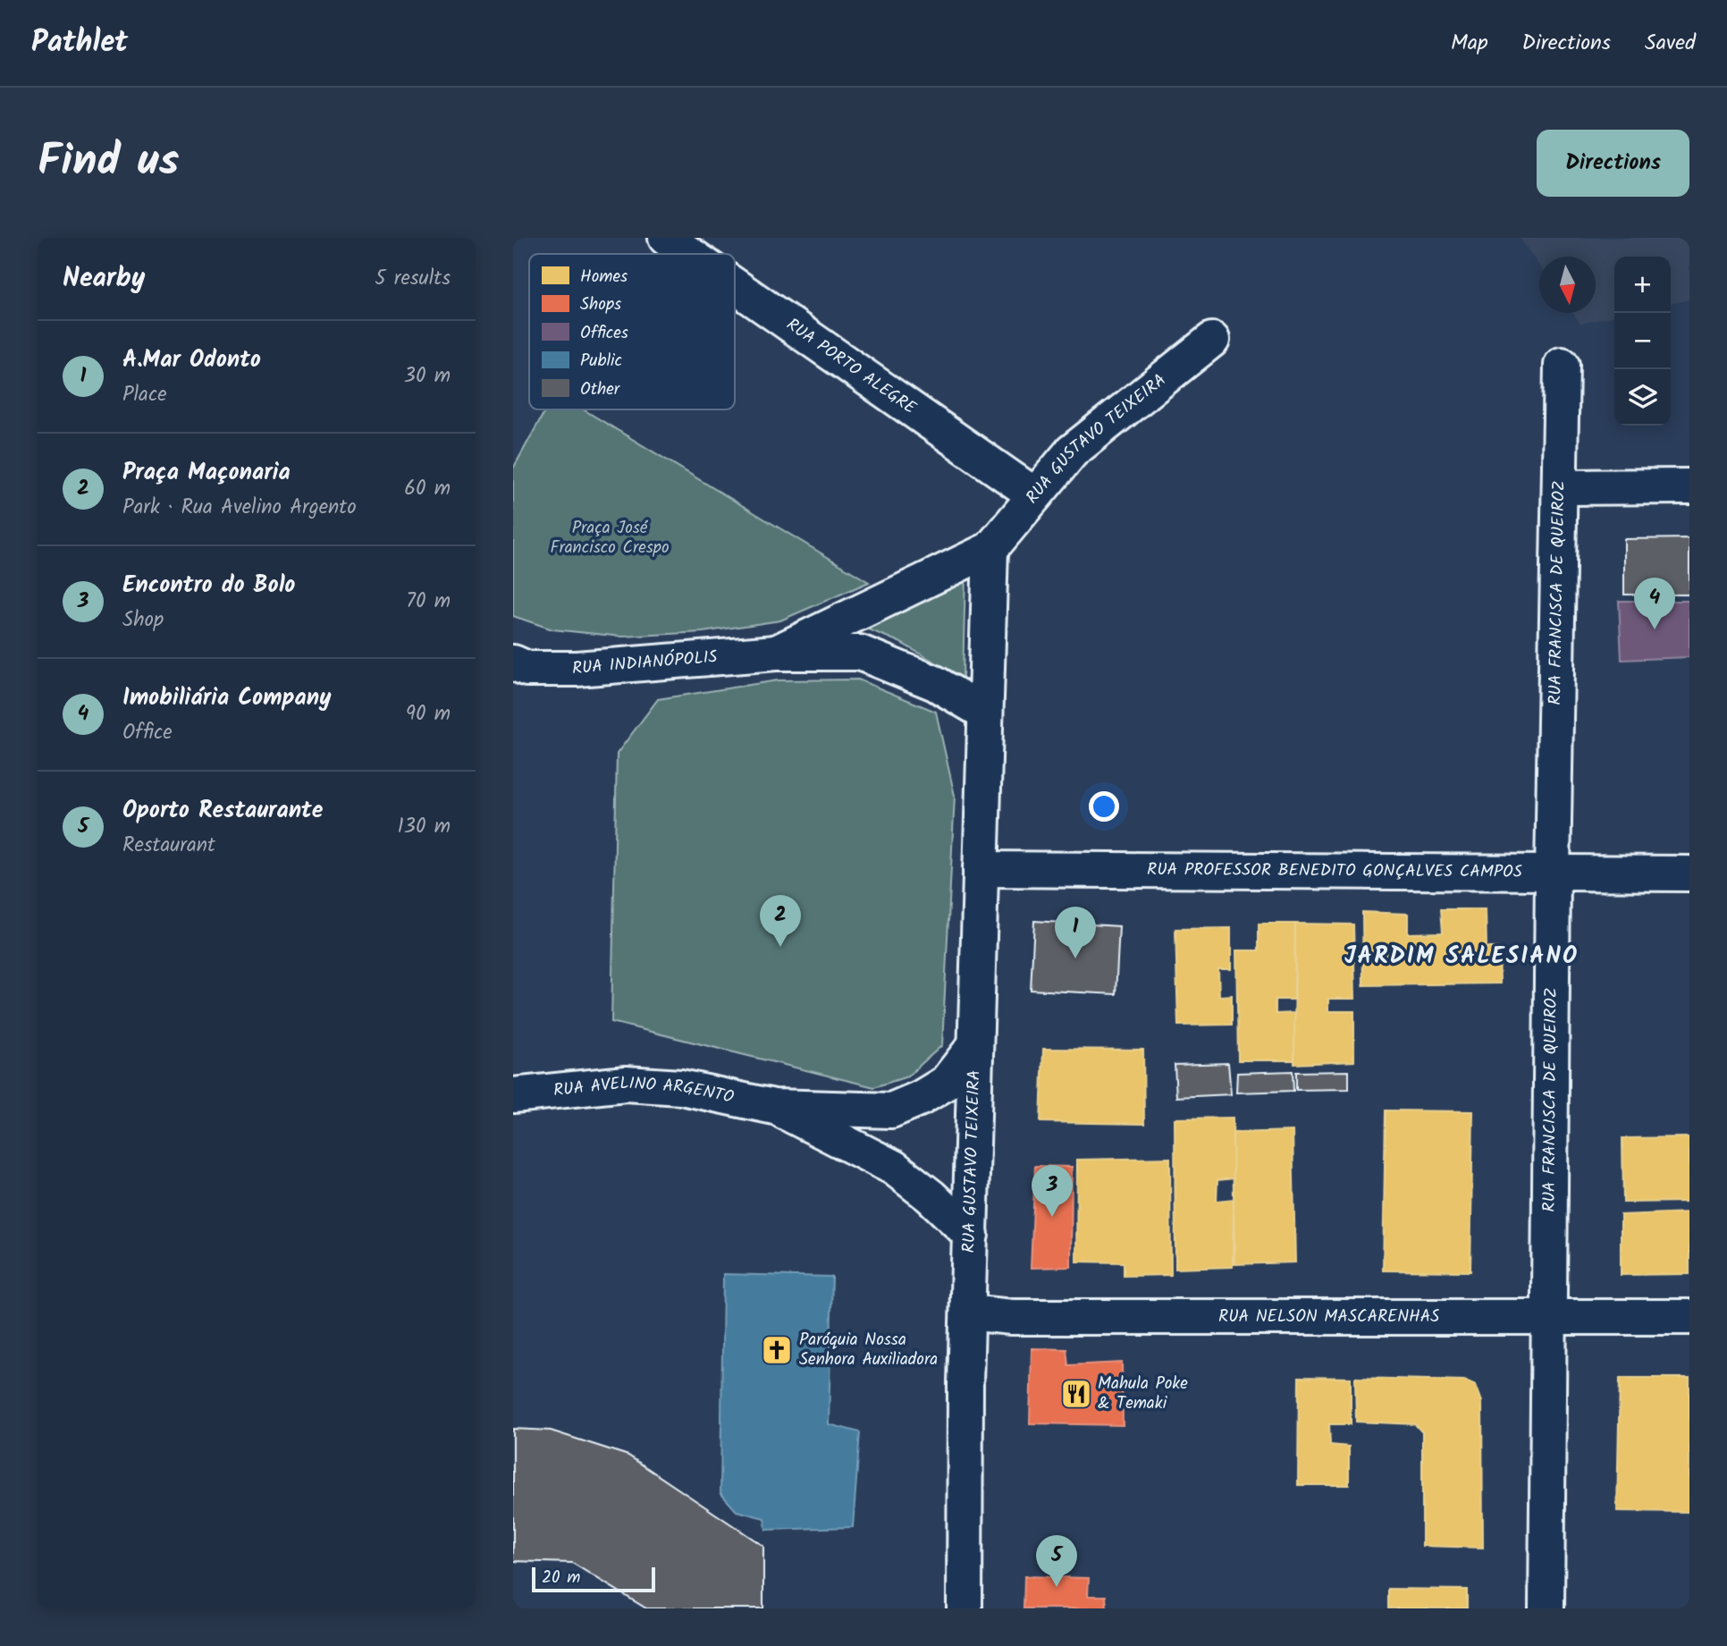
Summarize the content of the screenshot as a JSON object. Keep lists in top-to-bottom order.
{
  "streets": {
    "street": [
      "RUA PORTO ALEGRE",
      "RUA GUSTAVO TEIXEIRA",
      "RUA FRANCISCA DE QUEIROZ",
      "RUA INDIANÓPOLIS",
      "RUA PROFESSOR BENEDITO GONÇALVES CAMPOS",
      "RUA AVELINO ARGENTO",
      "RUA NELSON MASCARENHAS"
    ]
  },
  "crossings": [
    ["RUA PORTO ALEGRE", "RUA GUSTAVO TEIXEIRA"],
    ["RUA GUSTAVO TEIXEIRA", "RUA INDIANÓPOLIS"],
    ["RUA GUSTAVO TEIXEIRA", "RUA PROFESSOR BENEDITO GONÇALVES CAMPOS"],
    ["RUA GUSTAVO TEIXEIRA", "RUA AVELINO ARGENTO"],
    ["RUA GUSTAVO TEIXEIRA", "RUA NELSON MASCARENHAS"],
    ["RUA FRANCISCA DE QUEIROZ", "RUA PROFESSOR BENEDITO GONÇALVES CAMPOS"],
    ["RUA FRANCISCA DE QUEIROZ", "RUA NELSON MASCARENHAS"]
  ],
  "districts": ["JARDIM SALESIANO"],
  "parks": ["Praça José Francisco Crespo"],
  "places": {
    "church": ["Paróquia Nossa Senhora Auxiliadora"],
    "restaurant": ["Mahula Poke & Temaki"]
  },
  "legend": [
    "Homes",
    "Shops",
    "Offices",
    "Public",
    "Other"
  ],
  "scale_bar": "20 m",
  "north": "bottom",
  "page": {
    "header": "Pathlet",
    "nav": ["Map", "Directions", "Saved"],
    "title": "Find us",
    "buttons": "Directions",
    "heading": ["Nearby", "5 results"],
    "map_buttons": ["+", "−"],
    "list": [
      {
        "mark": "1",
        "name": "A.Mar Odonto",
        "note": "Place",
        "value": "30 m"
      },
      {
        "mark": "2",
        "name": "Praça Maçonaria",
        "note": "Park · Rua Avelino Argento",
        "value": "60 m"
      },
      {
        "mark": "3",
        "name": "Encontro do Bolo",
        "note": "Shop",
        "value": "70 m"
      },
      {
        "mark": "4",
        "name": "Imobiliária Company",
        "note": "Office",
        "value": "90 m"
      },
      {
        "mark": "5",
        "name": "Oporto Restaurante",
        "note": "Restaurant",
        "value": "130 m"
      }
    ],
    "pins": [
      "4",
      "2",
      "1",
      "3",
      "5"
    ],
    "scale": "20 m"
  }
}
